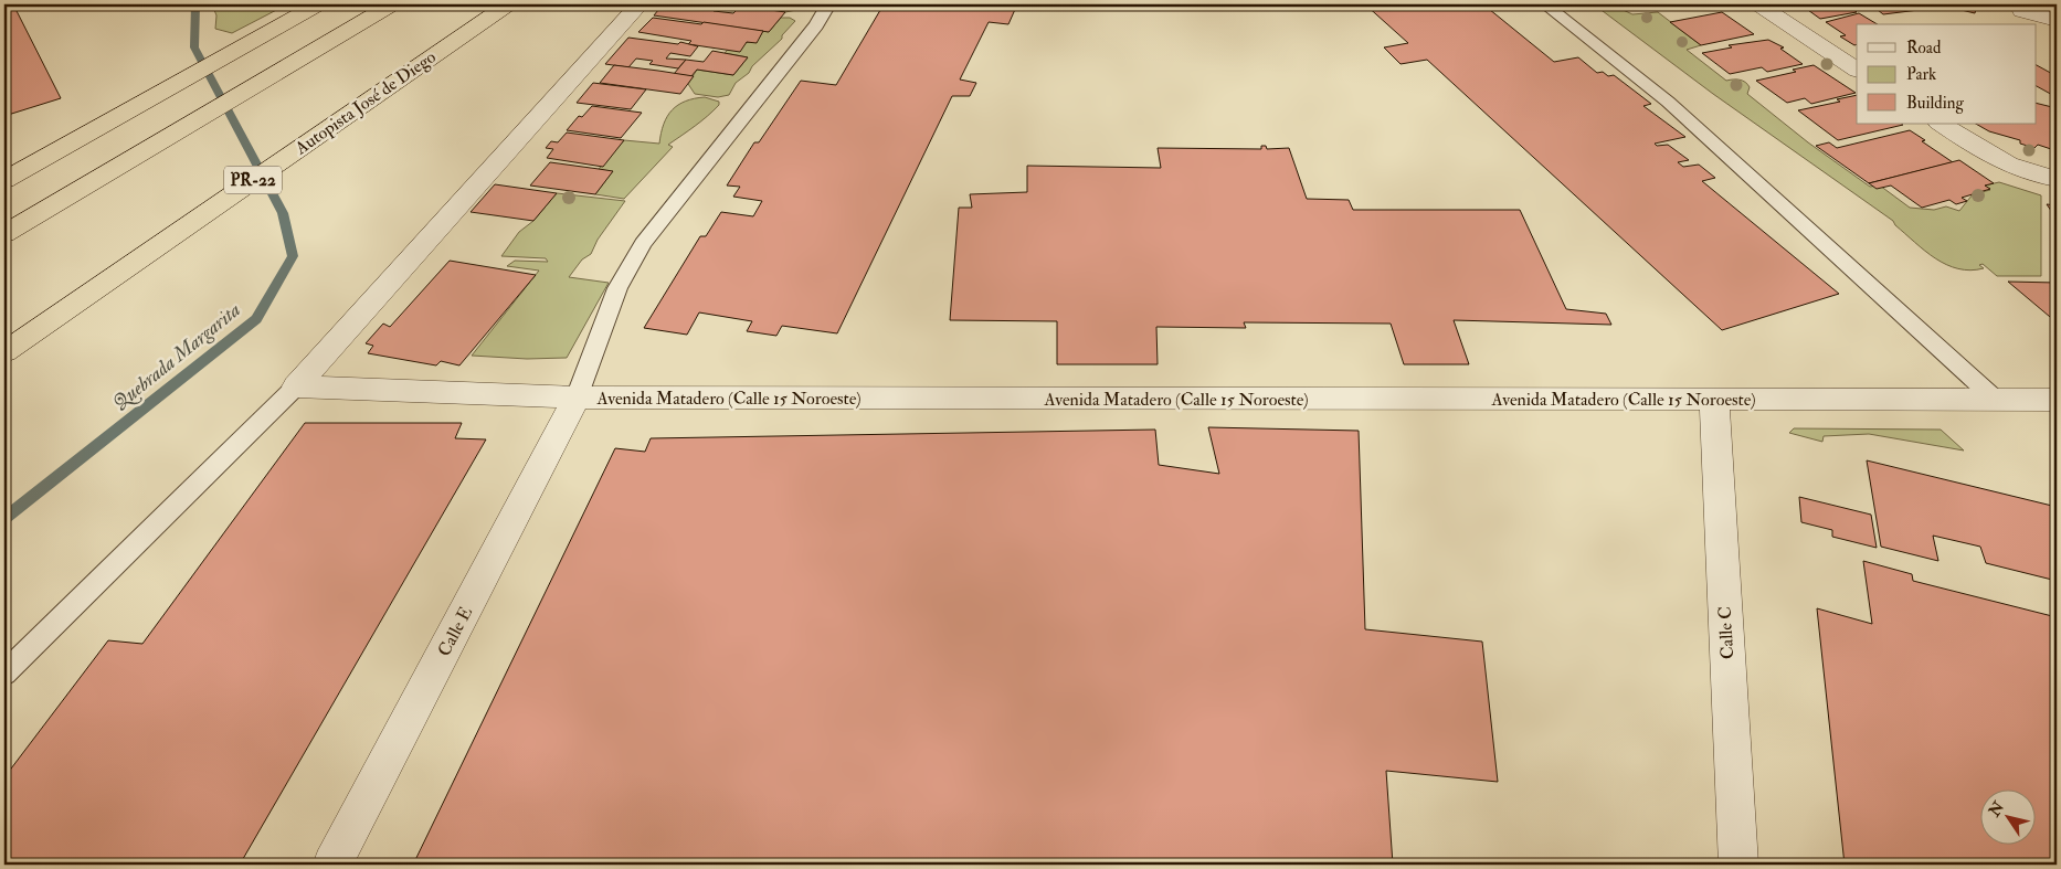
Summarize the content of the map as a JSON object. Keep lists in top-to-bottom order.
{
  "streets": {
    "highway": ["Autopista José de Diego", "PR-22"],
    "street": ["Avenida Matadero (Calle 15 Noroeste)", "Calle E", "Calle C"]
  },
  "crossings": [
    ["Avenida Matadero (Calle 15 Noroeste)", "Calle E"],
    ["Avenida Matadero (Calle 15 Noroeste)", "Calle C"]
  ],
  "water": ["Quebrada Margarita"],
  "legend": ["Road", "Park", "Building"],
  "north": "top left"
}
